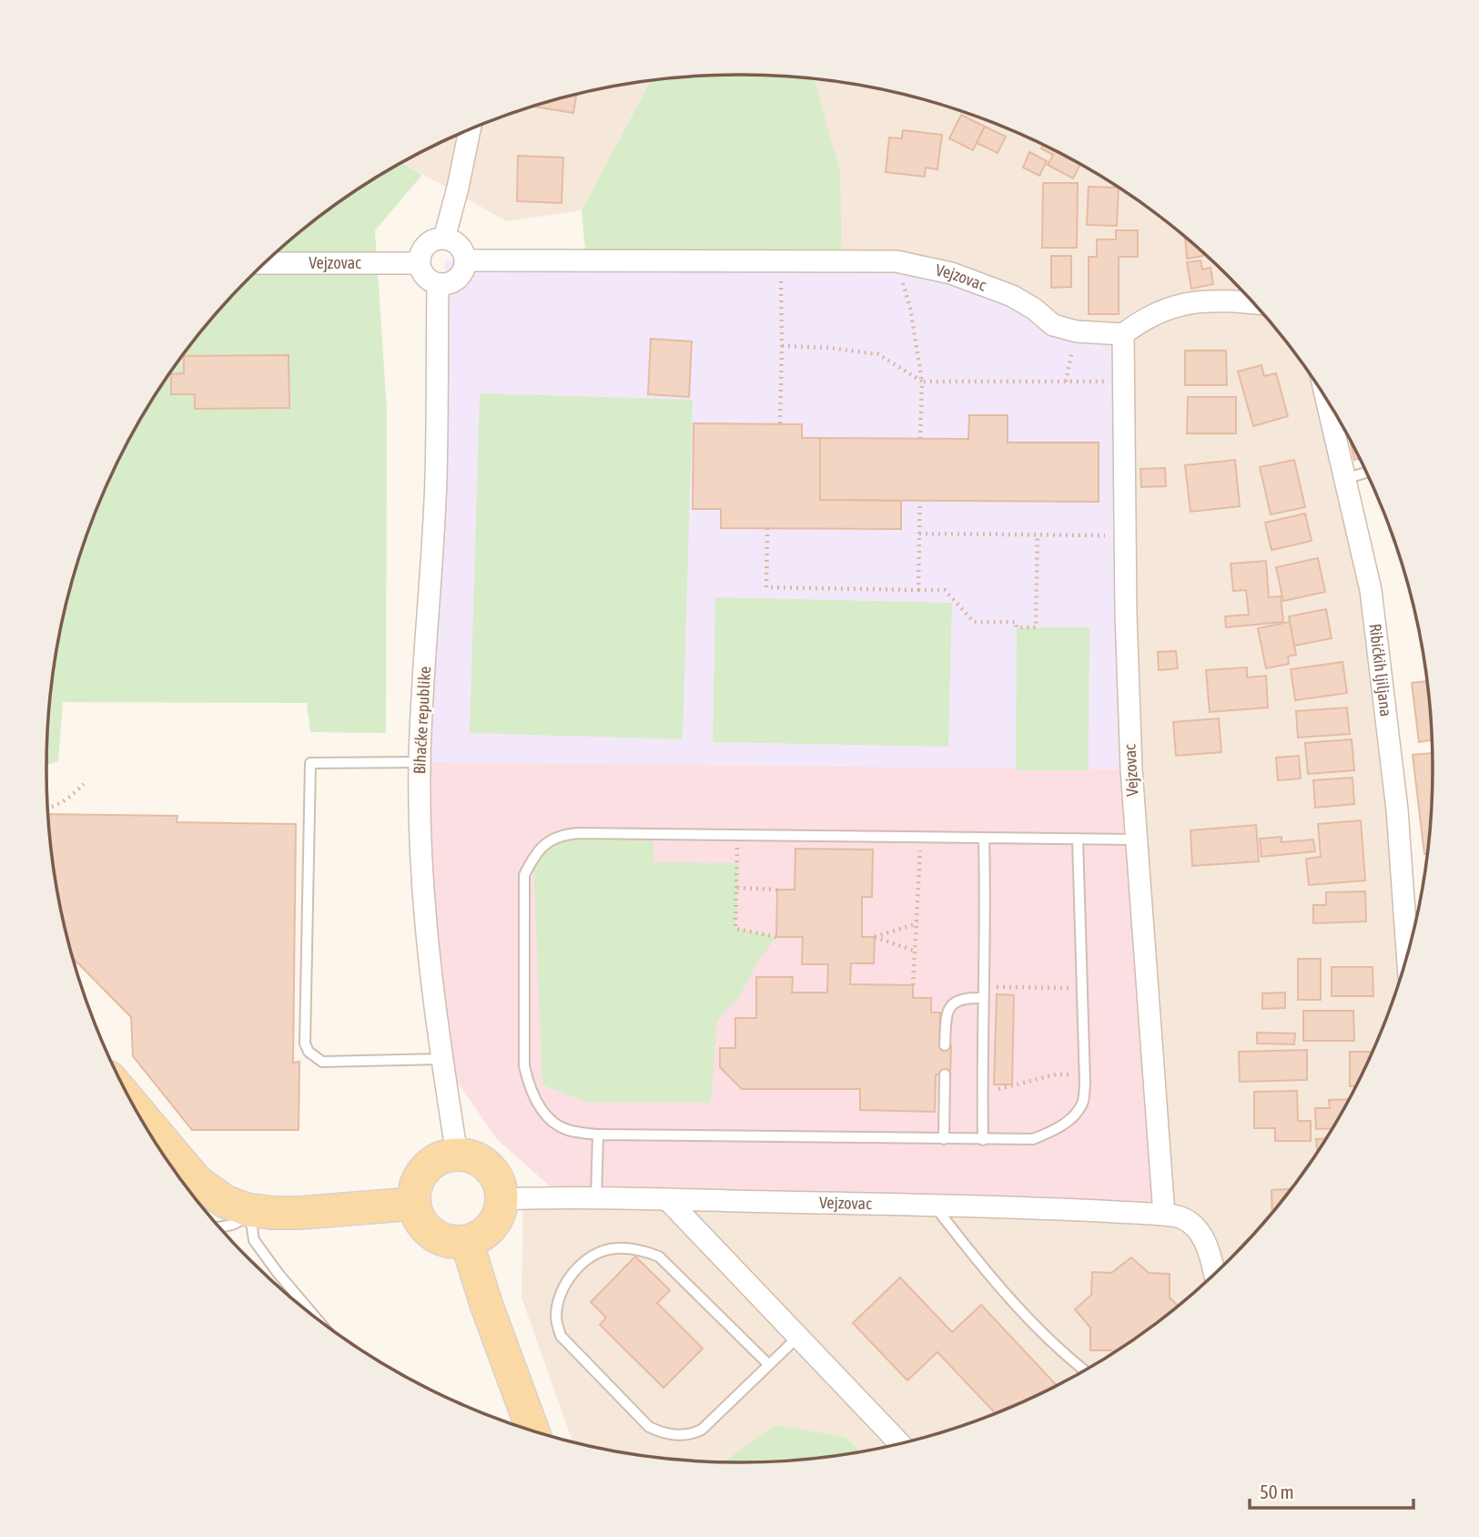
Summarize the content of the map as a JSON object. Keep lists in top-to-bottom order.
{
  "streets": {
    "street": ["Vejzovac", "Ribićkih ljiljana", "Bihaćke republike"]
  },
  "crossings": [
    ["Vejzovac", "Bihaćke republike"]
  ],
  "scale_bar": "50 m"
}
